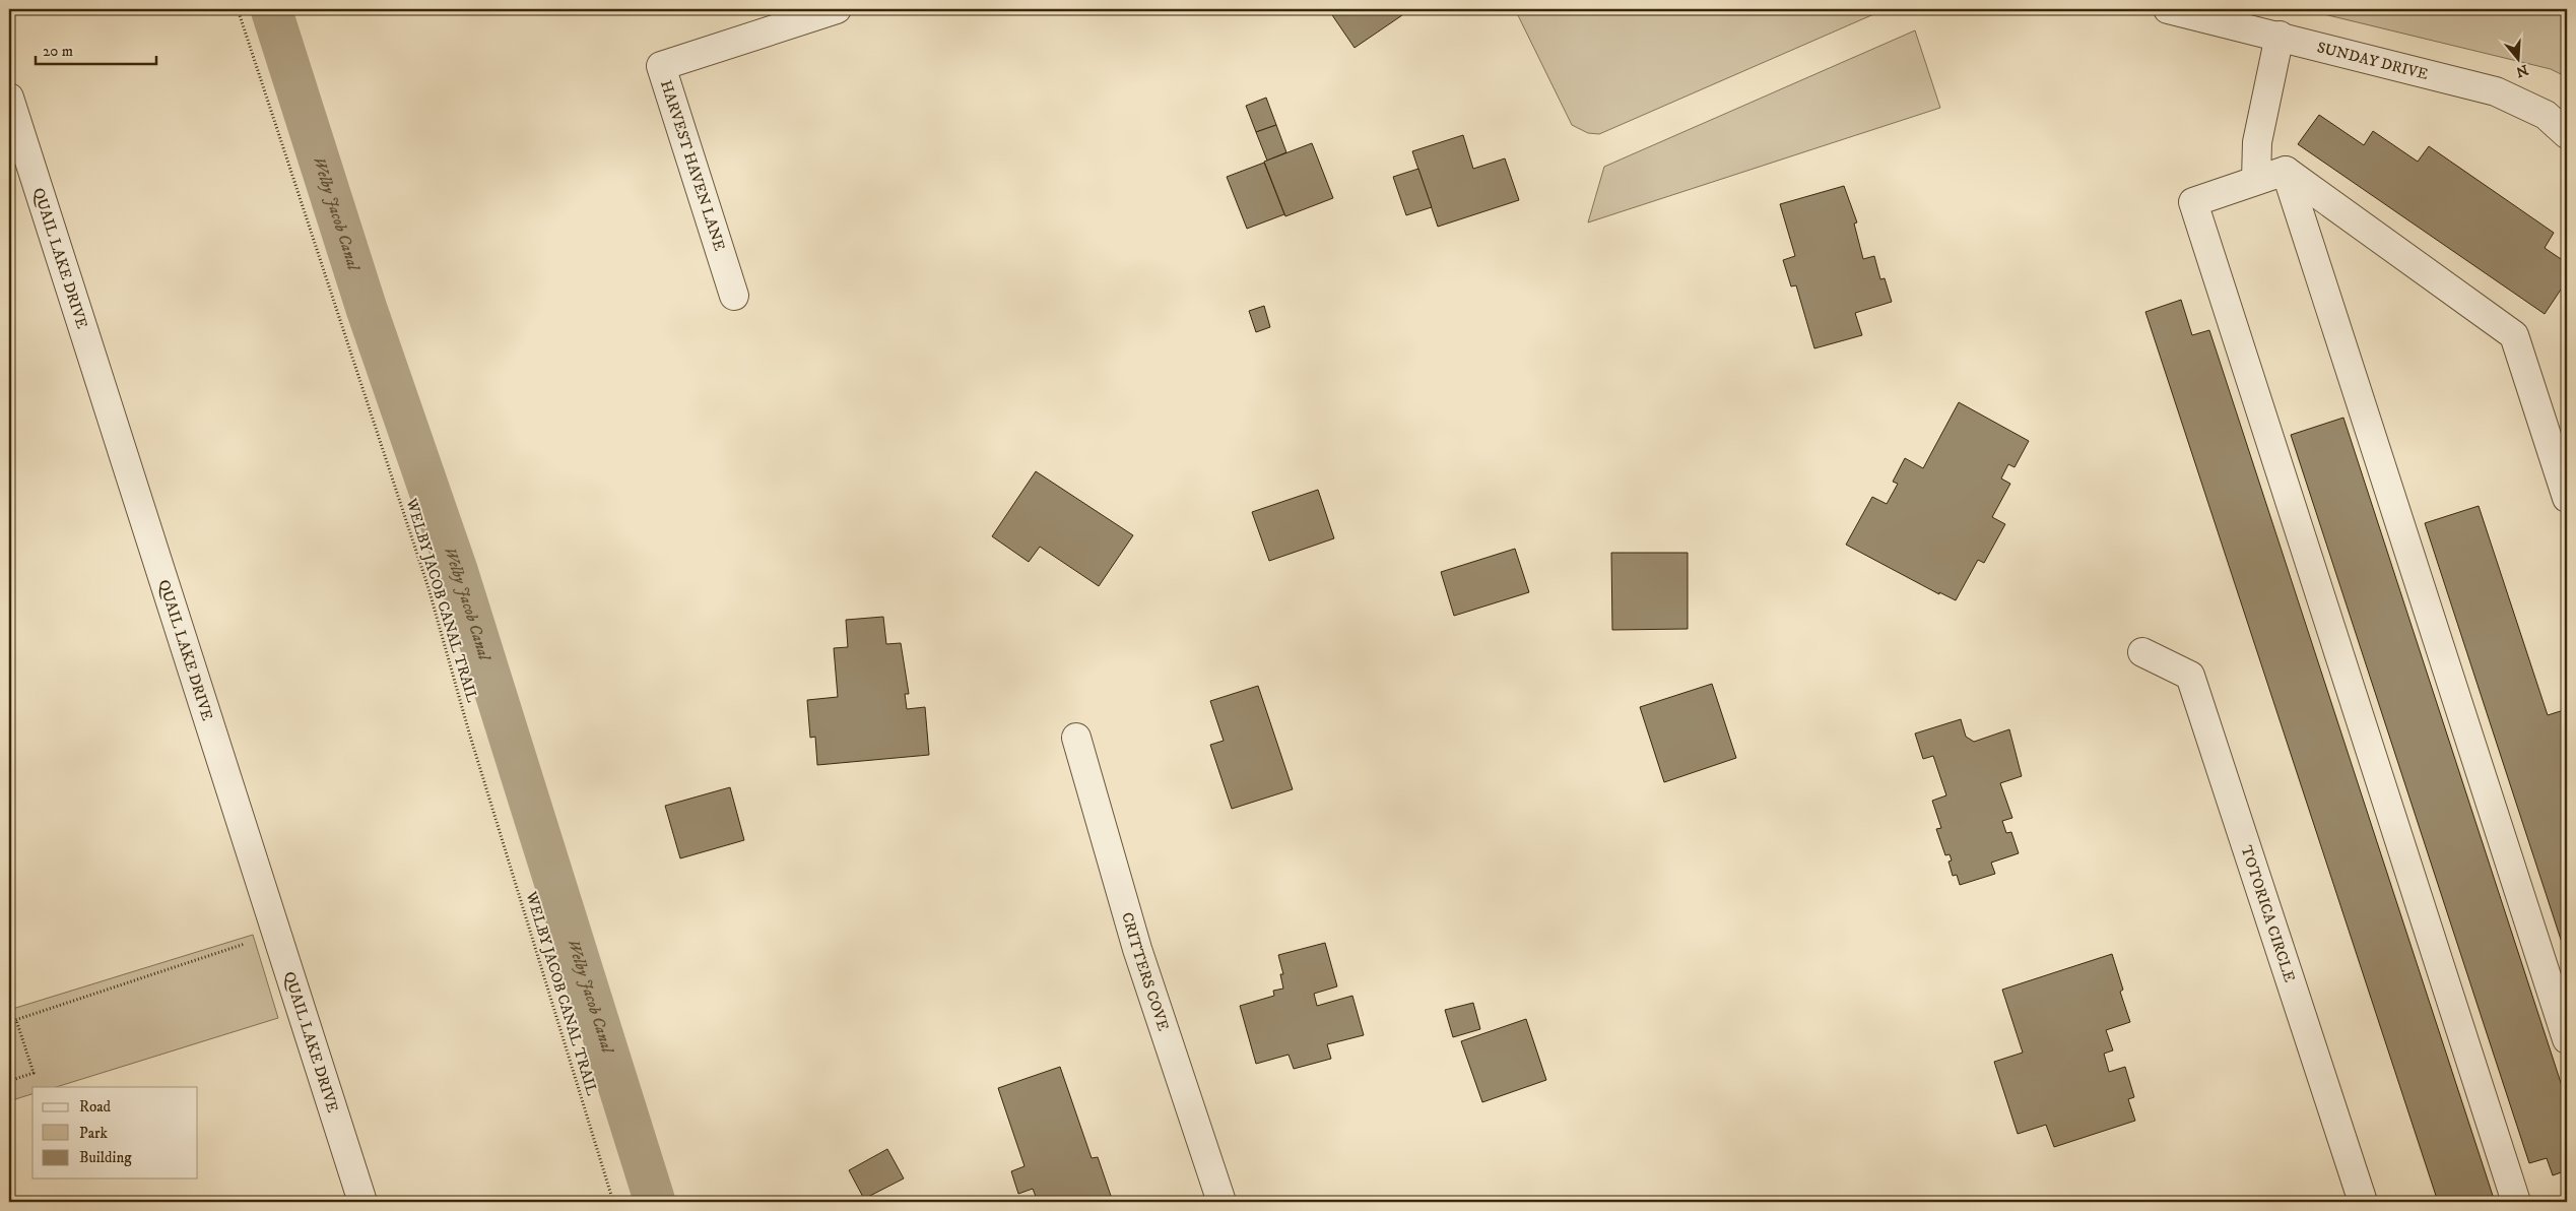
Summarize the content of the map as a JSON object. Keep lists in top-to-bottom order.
{
  "streets": {
    "street": [
      "SUNDAY DRIVE",
      "HARVEST HAVEN LANE",
      "QUAIL LAKE DRIVE",
      "TOTORICA CIRCLE",
      "CRITTERS COVE"
    ],
    "path": ["WELBY JACOB CANAL TRAIL"]
  },
  "water": ["Welby Jacob Canal"],
  "legend": ["Road", "Park", "Building"],
  "scale_bar": "20 m",
  "north": "bottom"
}
